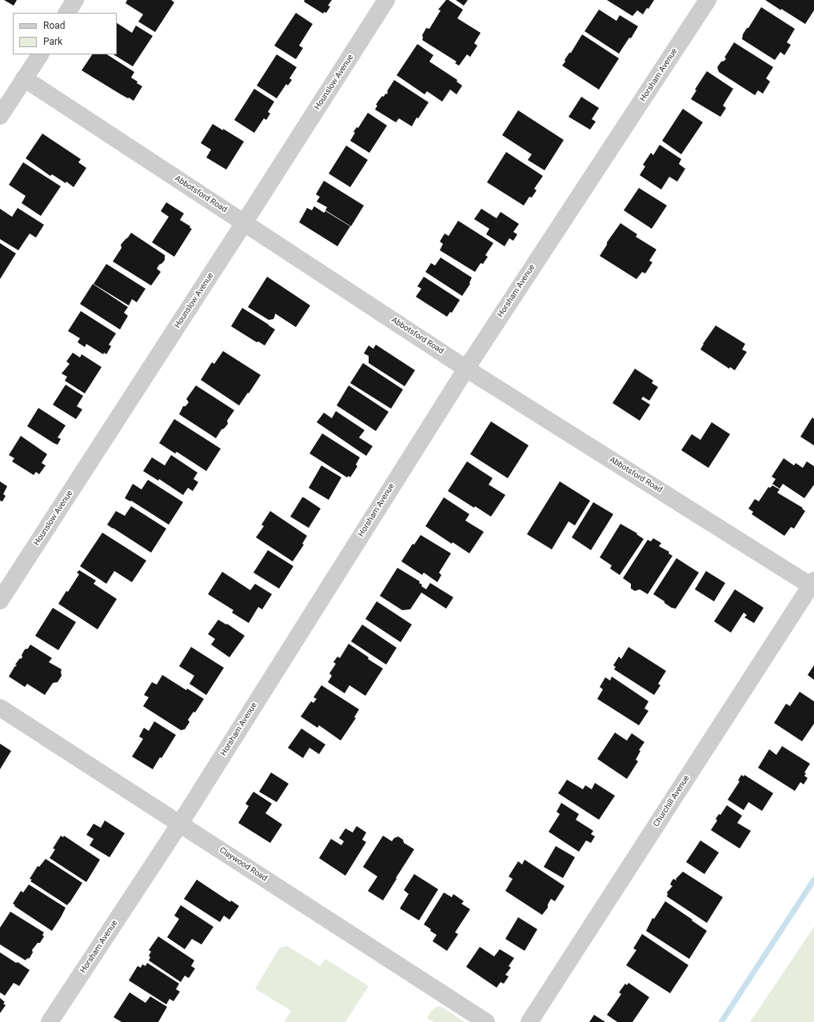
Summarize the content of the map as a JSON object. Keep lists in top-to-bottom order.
{
  "streets": {
    "street": [
      "Horsham Avenue",
      "Hounslow Avenue",
      "Abbotsford Road",
      "Churchill Avenue",
      "Claywood Road"
    ]
  },
  "crossings": [
    ["Horsham Avenue", "Abbotsford Road"],
    ["Horsham Avenue", "Claywood Road"],
    ["Hounslow Avenue", "Abbotsford Road"],
    ["Abbotsford Road", "Churchill Avenue"]
  ],
  "legend": ["Road", "Park"]
}
